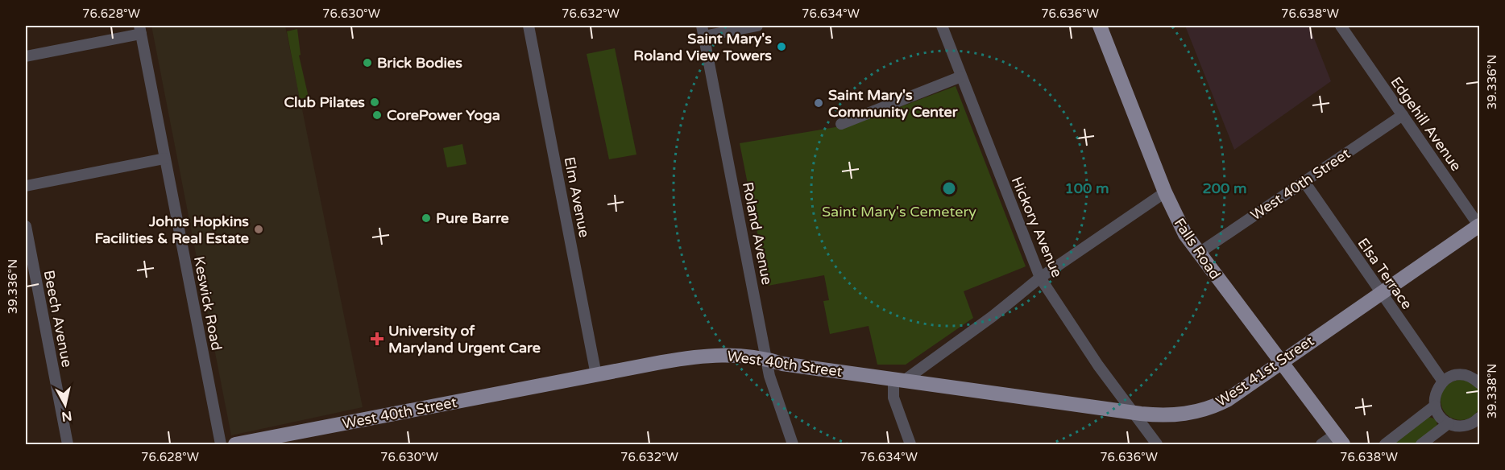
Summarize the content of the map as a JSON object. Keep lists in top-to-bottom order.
{
  "streets": {
    "main road": ["West 40th Street", "Falls Road", "West 41st Street"],
    "street": [
      "Edgehill Avenue",
      "Elm Avenue",
      "Hickory Avenue",
      "Roland Avenue",
      "Elsa Terrace",
      "Keswick Road",
      "Beech Avenue"
    ]
  },
  "crossings": [
    ["Edgehill Avenue", "West 40th Street"],
    ["Edgehill Avenue", "West 41st Street"],
    ["West 40th Street", "Elm Avenue"],
    ["West 40th Street", "Roland Avenue"],
    ["West 40th Street", "Falls Road"],
    ["West 40th Street", "Elsa Terrace"],
    ["West 40th Street", "West 41st Street"],
    ["Hickory Avenue", "West 41st Street"],
    ["Falls Road", "West 41st Street"],
    ["Elsa Terrace", "West 41st Street"]
  ],
  "parks": ["Saint Mary's Cemetery"],
  "places": {
    "other": [
      "Saint Mary's Roland View Towers",
      "Brick Bodies",
      "Club Pilates",
      "Saint Mary's Community Center",
      "CorePower Yoga",
      "Pure Barre",
      "Johns Hopkins Facilities & Real Estate"
    ],
    "health": ["University of Maryland Urgent Care"]
  },
  "north": "bottom",
  "coordinates": [
    "76.628°W",
    "76.630°W",
    "76.632°W",
    "76.634°W",
    "76.636°W",
    "76.638°W",
    "39.336°N",
    "39.338°N"
  ],
  "rings": ["100 m", "200 m"]
}
